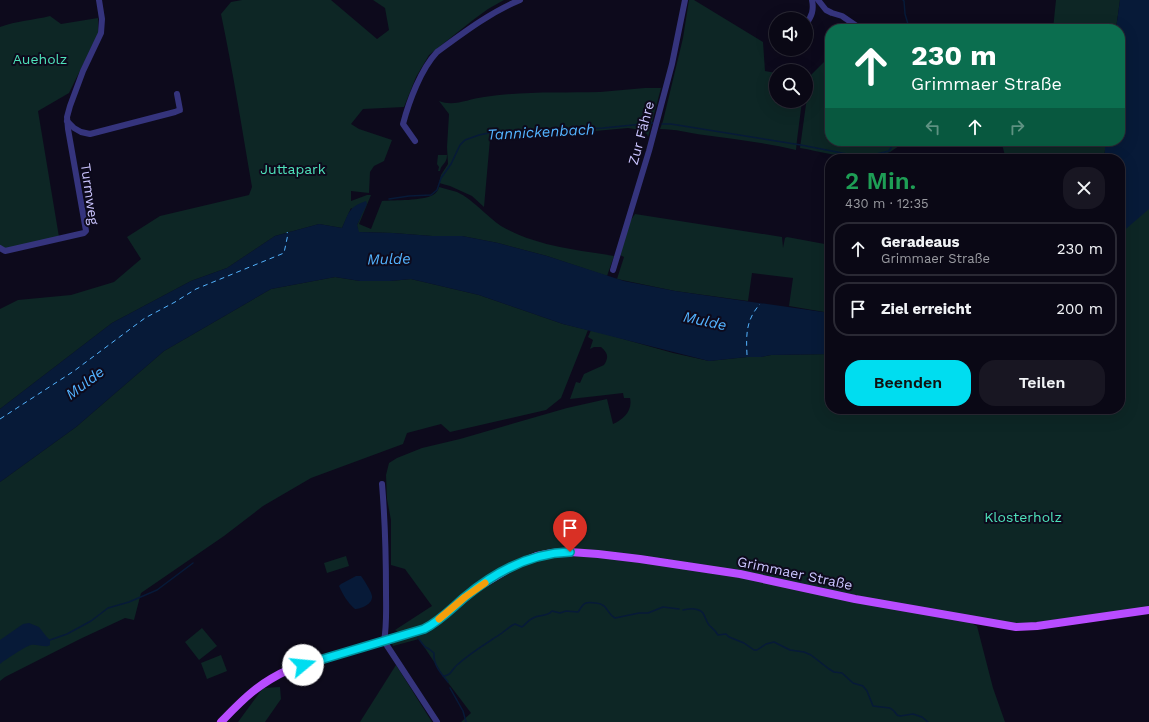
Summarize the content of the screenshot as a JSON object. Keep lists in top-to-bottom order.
{
  "streets": {
    "main road": ["Grimmaer Straße"],
    "street": ["Zur Fähre", "Turmweg"]
  },
  "water": ["Tannickenbach", "Mulde"],
  "parks": ["Aueholz", "Juttapark", "Klosterholz"],
  "page": {
    "turn": ["230 m", "Grimmaer Straße"],
    "heading": ["2 Min.", "430 m · 12:35"],
    "list": [
      {
        "name": "Geradeaus",
        "note": "Grimmaer Straße",
        "value": "230 m"
      },
      {
        "name": "Ziel erreicht",
        "value": "200 m"
      }
    ],
    "buttons": ["Beenden", "Teilen"]
  }
}
